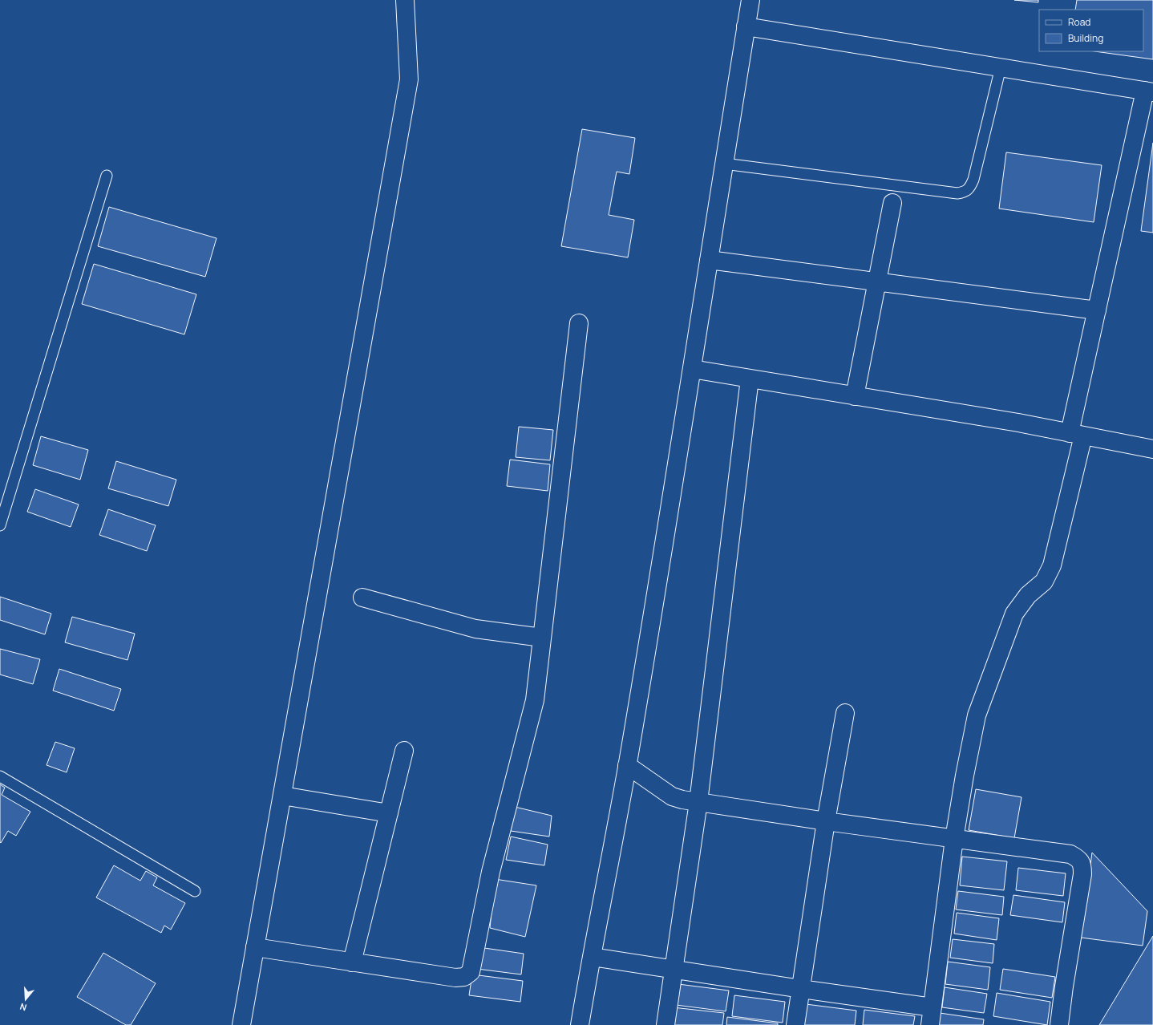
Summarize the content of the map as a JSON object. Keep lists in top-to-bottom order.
{
  "legend": ["Road", "Building"],
  "north": "bottom"
}
